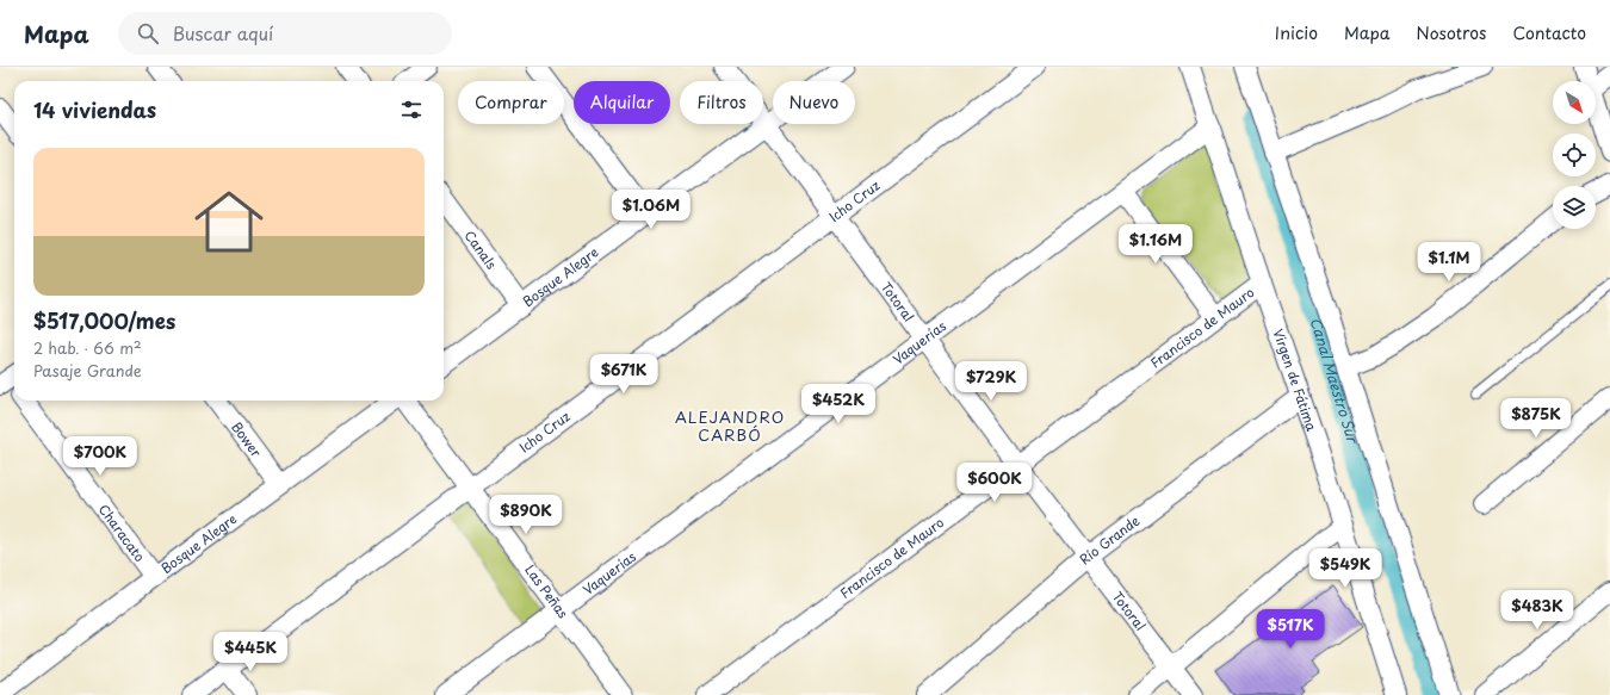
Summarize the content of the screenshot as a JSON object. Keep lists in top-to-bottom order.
{
  "streets": {
    "street": [
      "Icho Cruz",
      "Canals",
      "Bosque Alegre",
      "Totoral",
      "Francisco de Mauro",
      "Vaquerías",
      "Virgen de Fátima",
      "Bower",
      "Characato",
      "Río Grande",
      "Las Peñas"
    ]
  },
  "crossings": [
    ["Icho Cruz", "Totoral"],
    ["Icho Cruz", "Las Peñas"],
    ["Canals", "Bosque Alegre"],
    ["Bosque Alegre", "Totoral"],
    ["Bosque Alegre", "Bower"],
    ["Bosque Alegre", "Characato"],
    ["Totoral", "Francisco de Mauro"],
    ["Totoral", "Vaquerías"],
    ["Totoral", "Río Grande"],
    ["Francisco de Mauro", "Virgen de Fátima"],
    ["Vaquerías", "Virgen de Fátima"],
    ["Vaquerías", "Las Peñas"],
    ["Virgen de Fátima", "Río Grande"]
  ],
  "districts": ["ALEJANDRO CARBÓ"],
  "water": ["Canal Maestro Sur"],
  "north": "bottom right",
  "page": {
    "header": "Mapa",
    "search": "Buscar aquí",
    "nav": [
      "Inicio",
      "Mapa",
      "Nosotros",
      "Contacto"
    ],
    "chip": [
      "Comprar",
      "Alquilar",
      "Filtros",
      "Nuevo"
    ],
    "heading": "14 viviendas",
    "list": [
      {
        "name": "$517,000/mes",
        "note": "2 hab. · 66 m² · Pasaje Grande"
      }
    ],
    "price": [
      "$1.06M",
      "$1.16M",
      "$1.1M",
      "$671K",
      "$729K",
      "$452K",
      "$875K",
      "$700K",
      "$600K",
      "$890K",
      "$549K",
      "$483K",
      "$517K",
      "$445K"
    ]
  }
}
